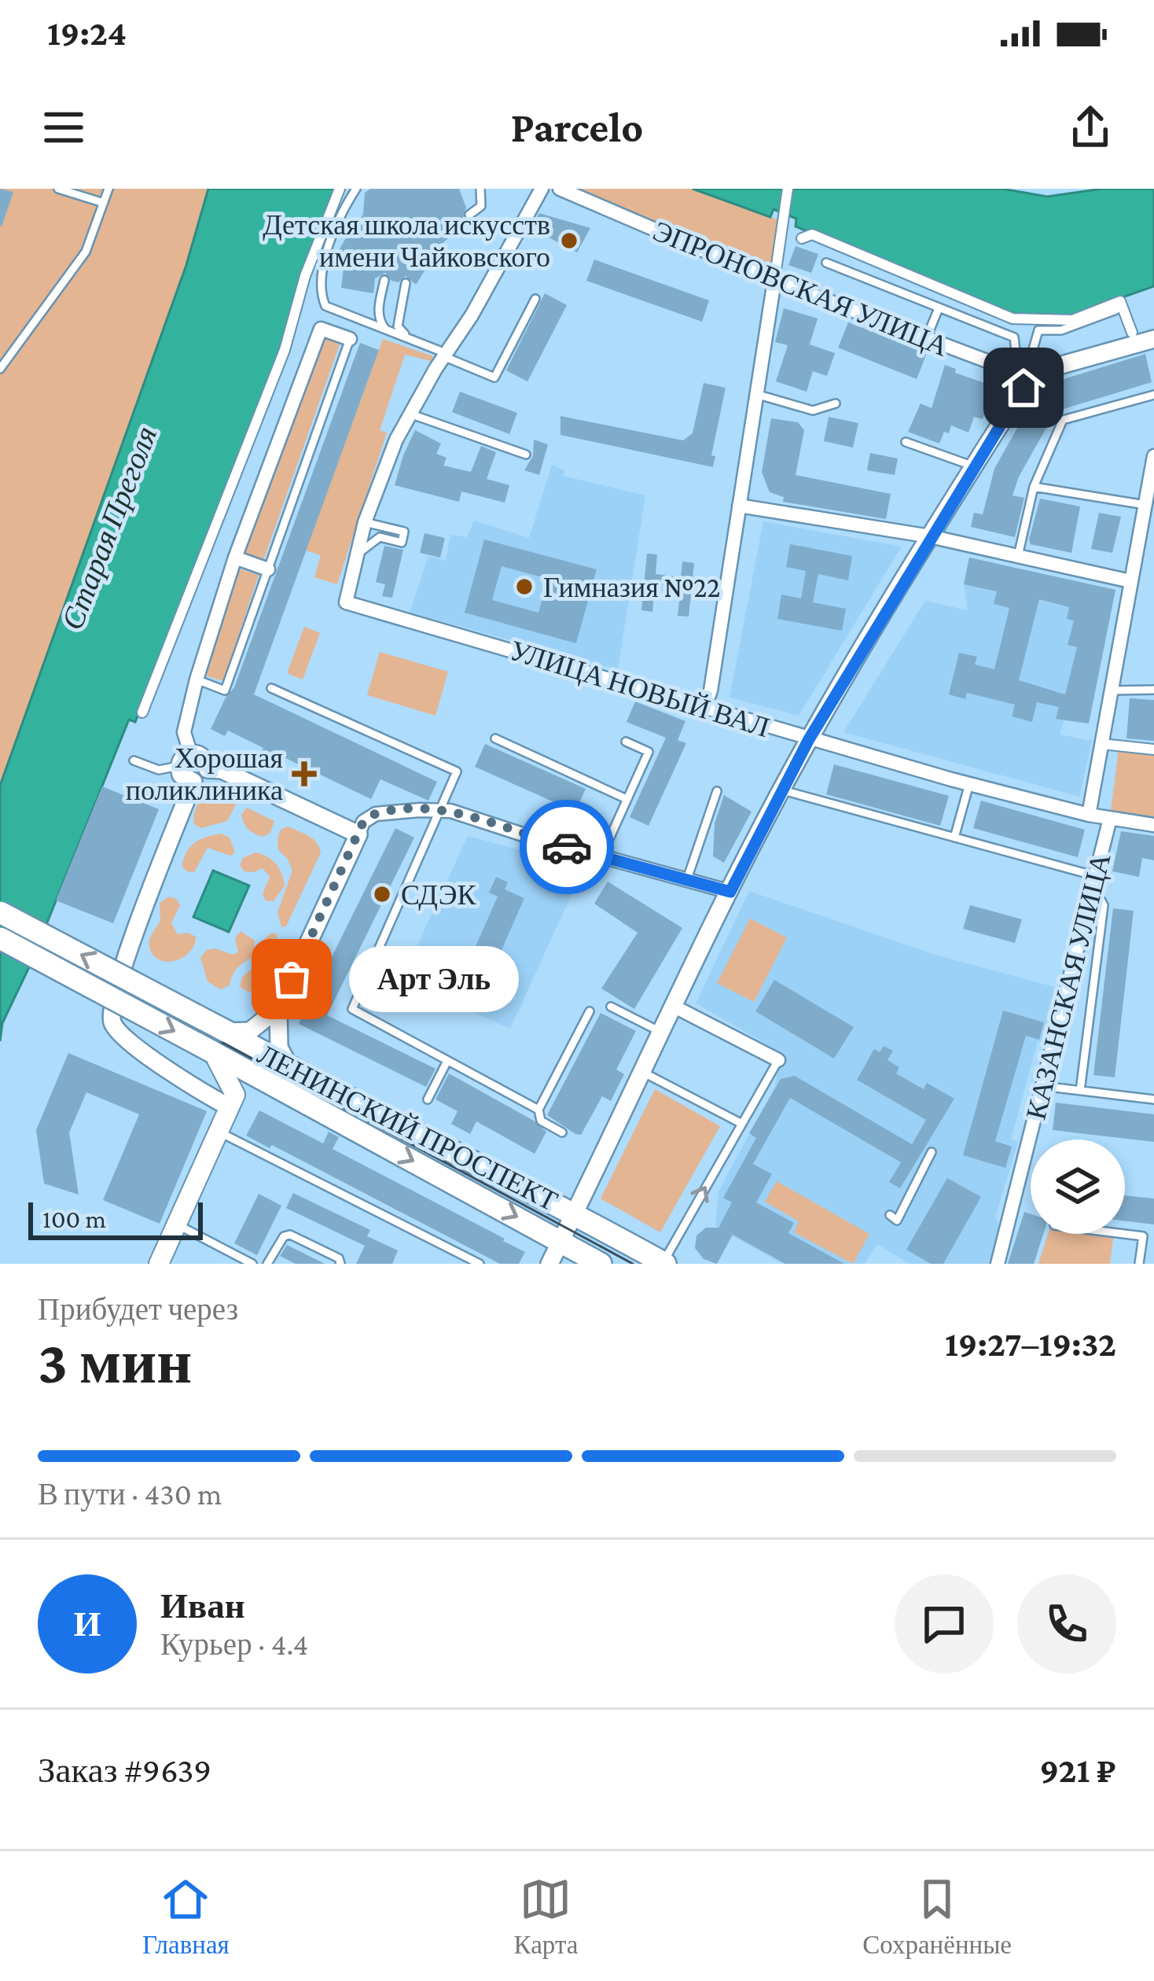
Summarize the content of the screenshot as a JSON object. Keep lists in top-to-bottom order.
{
  "streets": {
    "main road": ["ЛЕНИНСКИЙ ПРОСПЕКТ"],
    "street": ["ЭПРОНОВСКАЯ УЛИЦА", "УЛИЦА НОВЫЙ ВАЛ", "КАЗАНСКАЯ УЛИЦА"]
  },
  "crossings": [
    ["УЛИЦА НОВЫЙ ВАЛ", "КАЗАНСКАЯ УЛИЦА"]
  ],
  "water": ["Старая Преголя"],
  "places": {
    "other": [
      "Детская школа искусств имени Чайковского",
      "Гимназия №22",
      "СДЭК",
      "Арт Эль"
    ],
    "health": ["Хорошая поликлиника"]
  },
  "scale_bar": "100 m",
  "page": {
    "status": "19:24",
    "header": "Parcelo",
    "bubble": "Арт Эль",
    "scale": "100 m",
    "heading": ["3 мин", "Прибудет через", "19:27–19:32"],
    "panel": [
      "Иван",
      "Курьер · 4.4",
      "Заказ #9639",
      "921 ₽"
    ],
    "bar": "В пути · 430 m",
    "round": "И",
    "tabs": ["Главная", "Карта", "Сохранённые"]
  }
}
